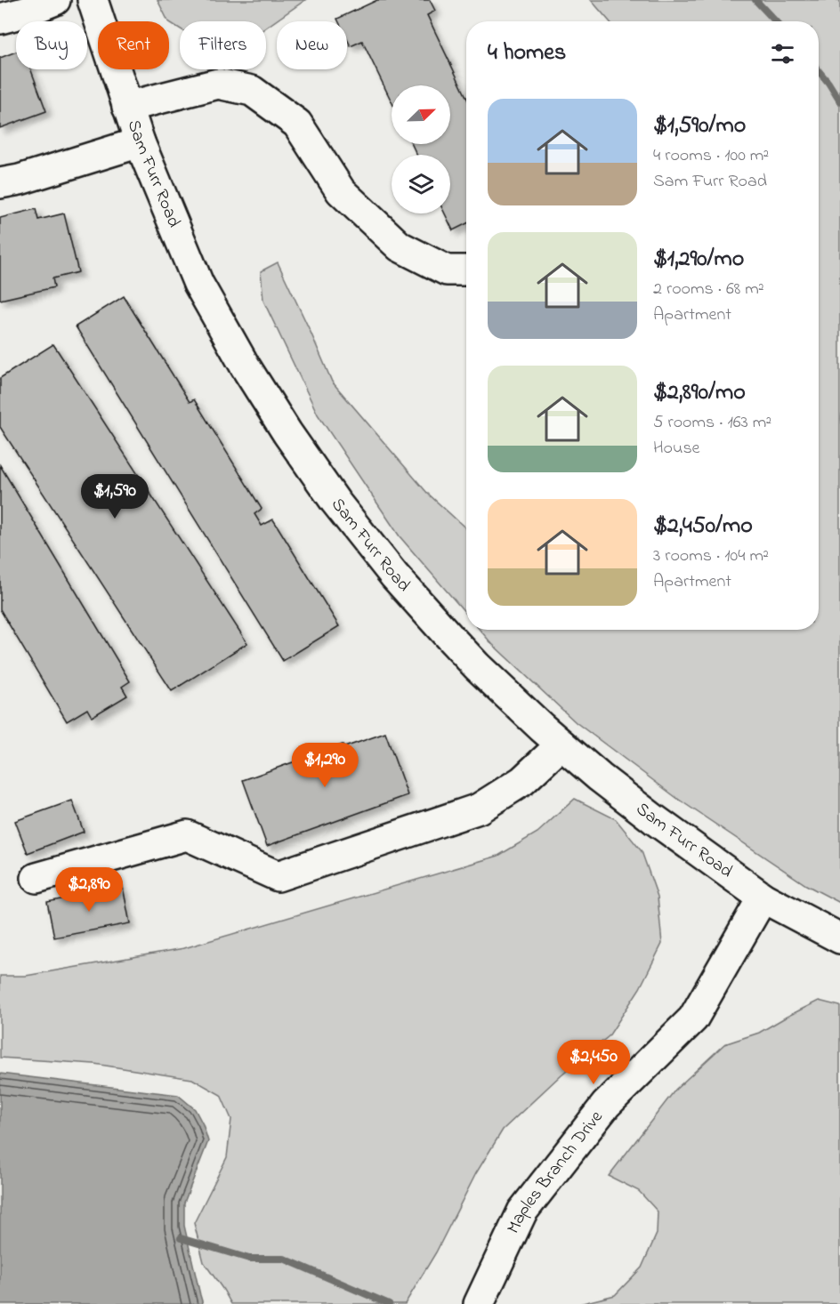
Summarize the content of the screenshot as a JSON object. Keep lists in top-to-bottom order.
{
  "streets": {
    "main road": ["Sam Furr Road", "Maples Branch Drive"]
  },
  "crossings": [
    ["Sam Furr Road", "Maples Branch Drive"]
  ],
  "north": "top right",
  "page": {
    "chip": [
      "Buy",
      "Rent",
      "Filters",
      "New"
    ],
    "heading": "4 homes",
    "list": [
      {
        "name": "$1,590/mo",
        "note": "4 rooms · 100 m² · Sam Furr Road"
      },
      {
        "name": "$1,290/mo",
        "note": "2 rooms · 68 m² · Apartment"
      },
      {
        "name": "$2,890/mo",
        "note": "5 rooms · 163 m² · House"
      },
      {
        "name": "$2,450/mo",
        "note": "3 rooms · 104 m² · Apartment"
      }
    ],
    "price": [
      "$1,590",
      "$1,290",
      "$2,890",
      "$2,450"
    ]
  }
}
